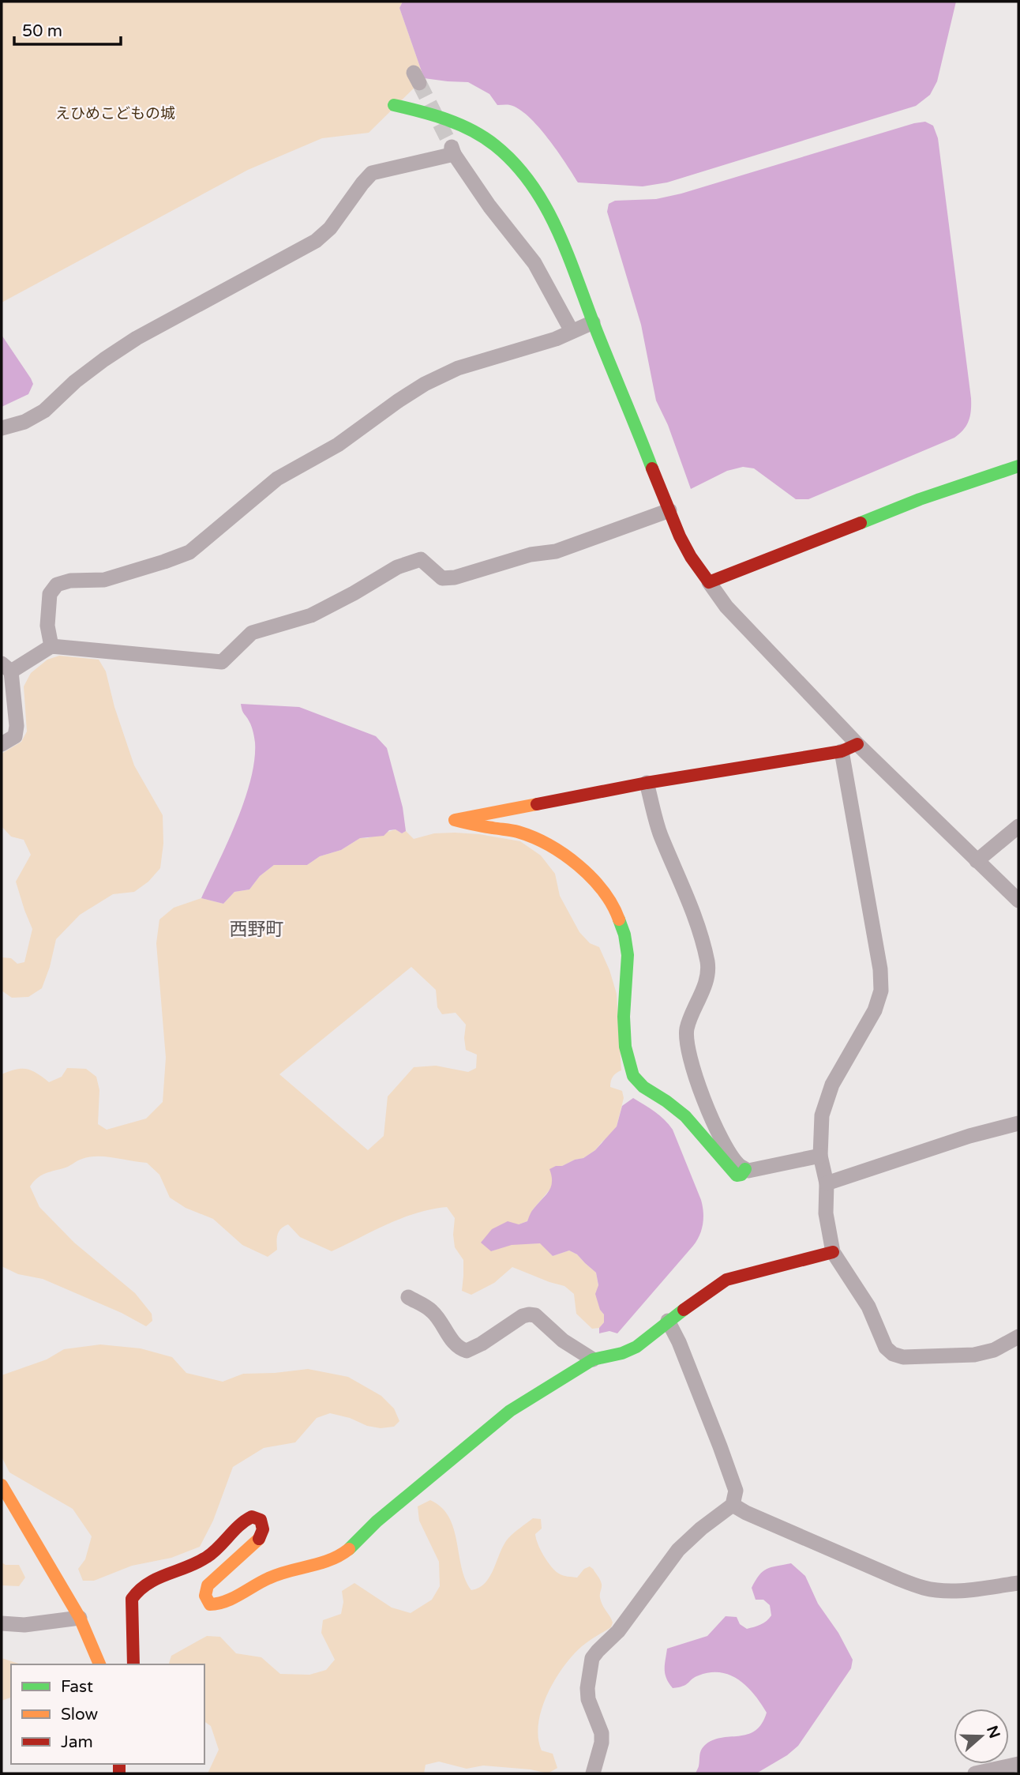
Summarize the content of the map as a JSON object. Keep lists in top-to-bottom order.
{
  "districts": ["西野町"],
  "parks": ["えひめこどもの城"],
  "legend": ["Fast", "Slow", "Jam"],
  "scale_bar": "50 m",
  "north": "right"
}
